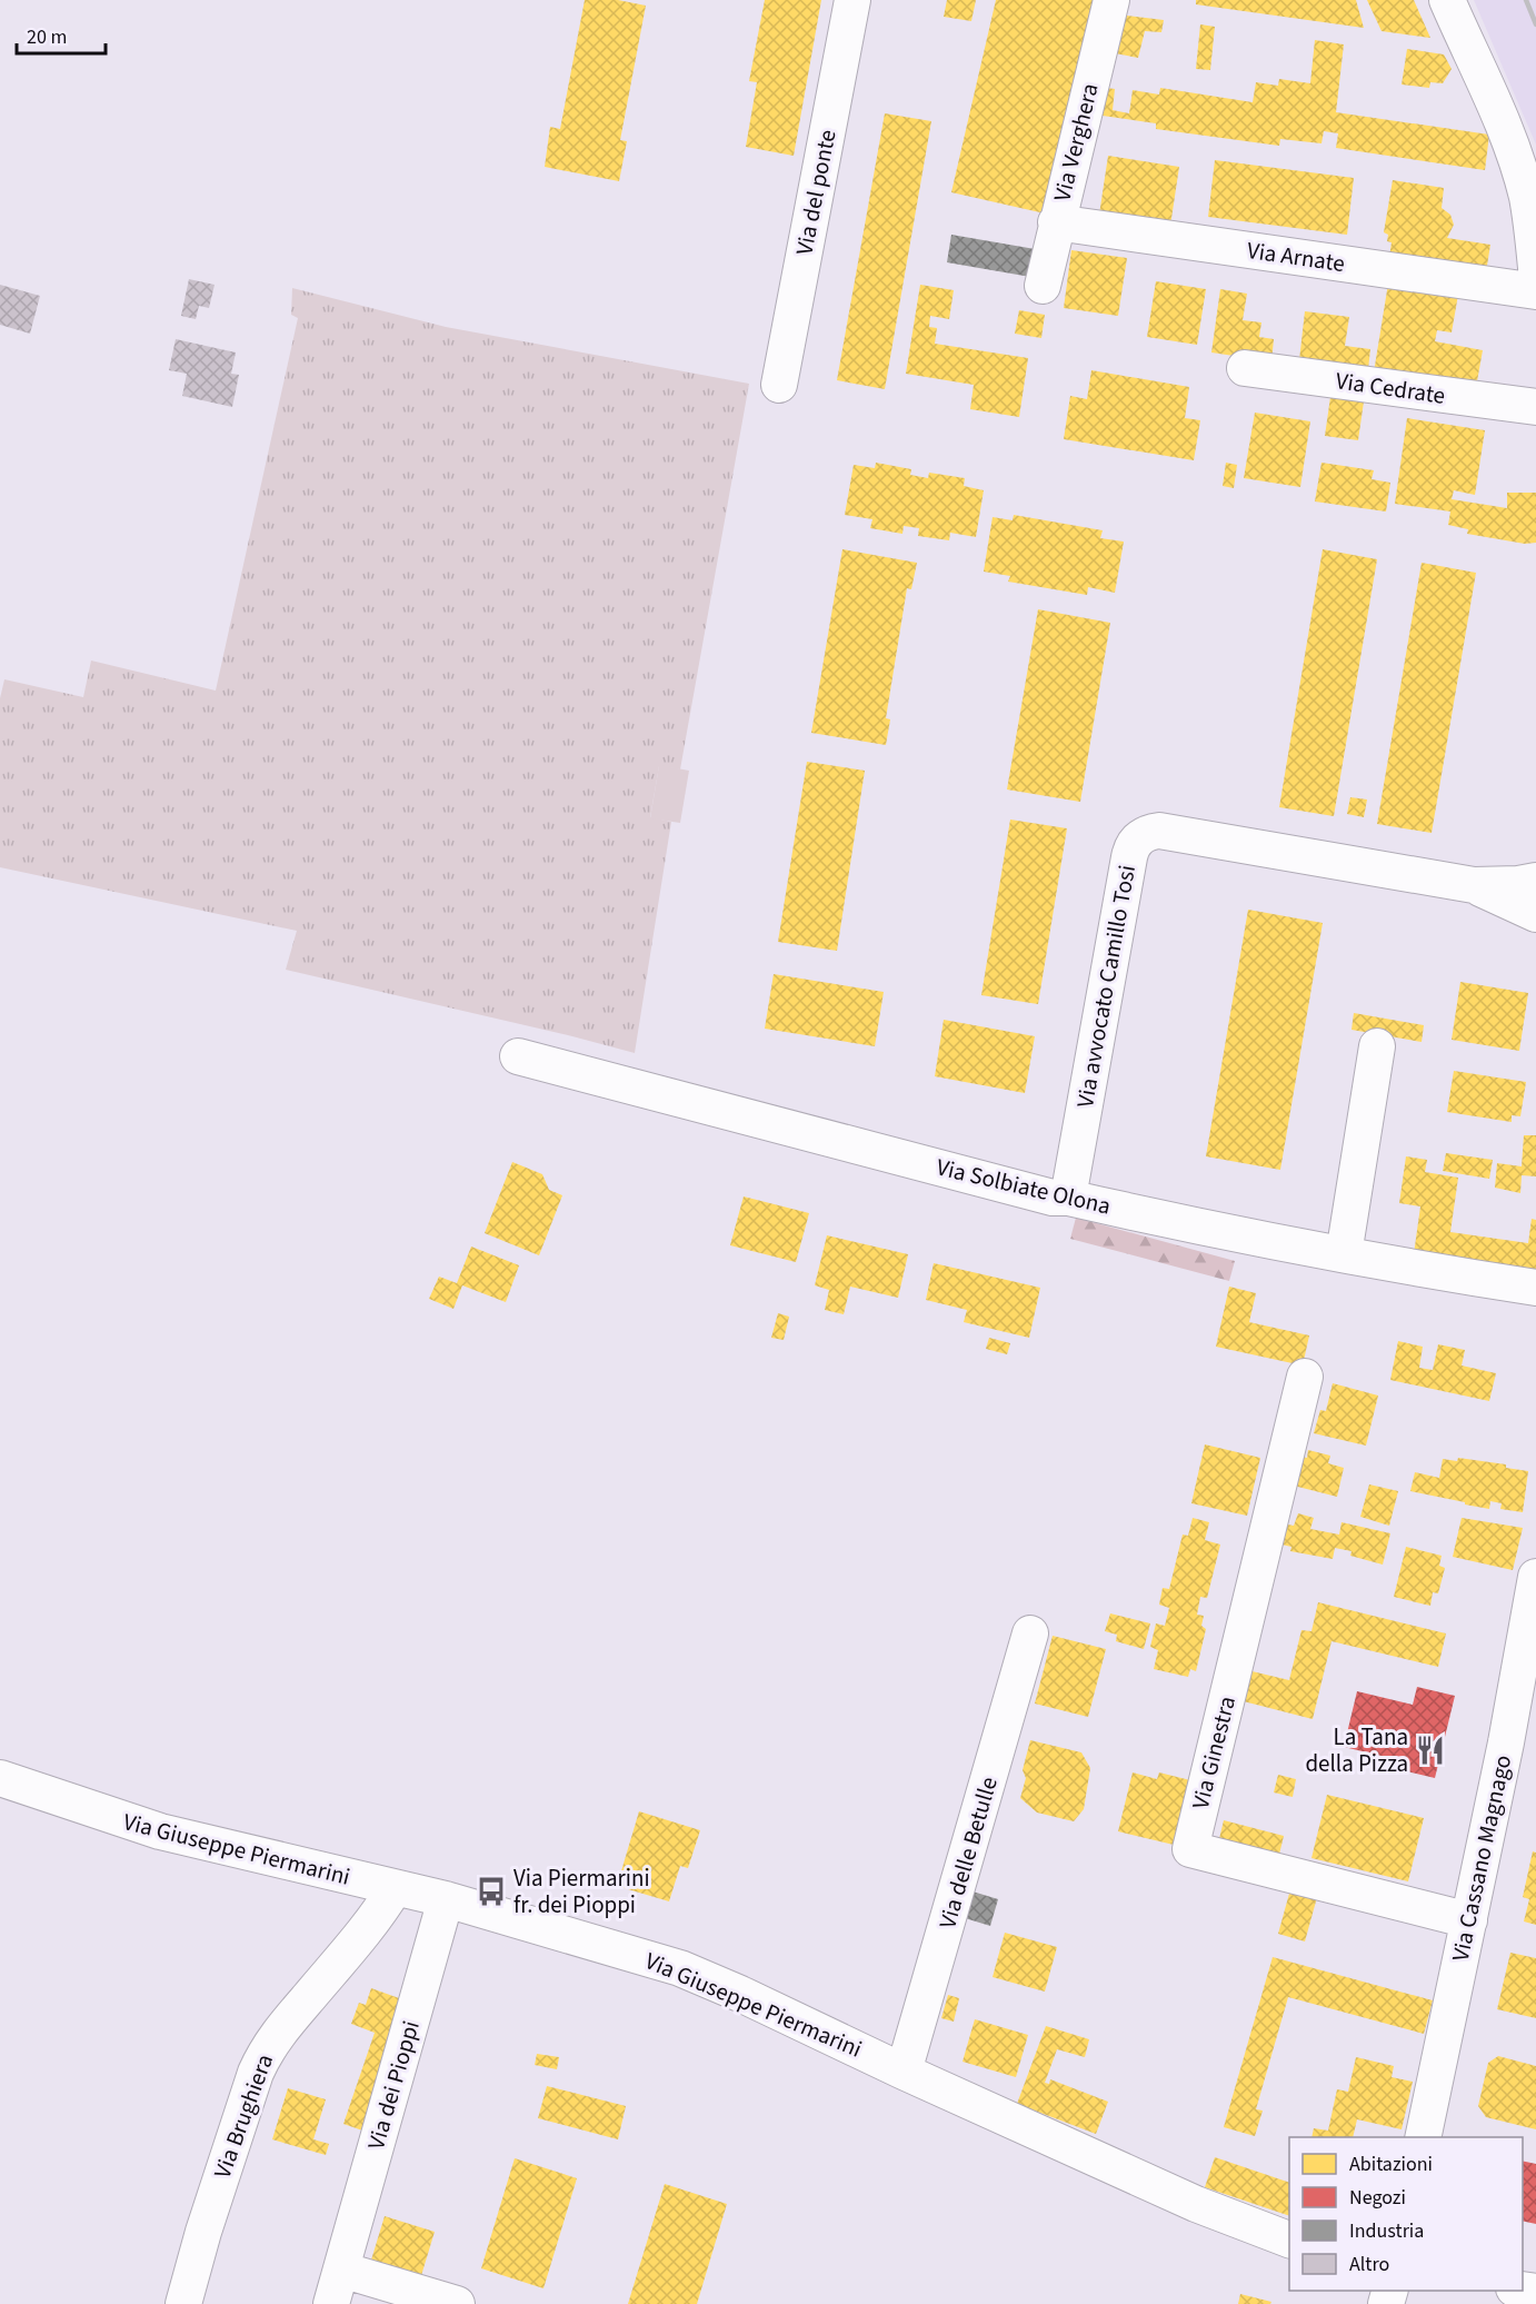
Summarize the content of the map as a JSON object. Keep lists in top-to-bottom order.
{
  "streets": {
    "street": [
      "Via Verghera",
      "Via del ponte",
      "Via Arnate",
      "Via Cedrate",
      "Via avvocato Camillo Tosi",
      "Via Solbiate Olona",
      "Via Ginestra",
      "Via Giuseppe Piermarini",
      "Via delle Betulle",
      "Via Cassano Magnago",
      "Via dei Pioppi",
      "Via Brughiera"
    ]
  },
  "crossings": [
    ["Via Verghera", "Via Arnate"],
    ["Via avvocato Camillo Tosi", "Via Solbiate Olona"],
    ["Via Ginestra", "Via Cassano Magnago"],
    ["Via Giuseppe Piermarini", "Via delle Betulle"],
    ["Via Giuseppe Piermarini", "Via dei Pioppi"],
    ["Via Giuseppe Piermarini", "Via Brughiera"]
  ],
  "places": {
    "restaurant": ["La Tana della Pizza"],
    "bus stop": ["Via Piermarini fr. dei Pioppi"]
  },
  "legend": [
    "Abitazioni",
    "Negozi",
    "Industria",
    "Altro"
  ],
  "scale_bar": "20 m"
}
